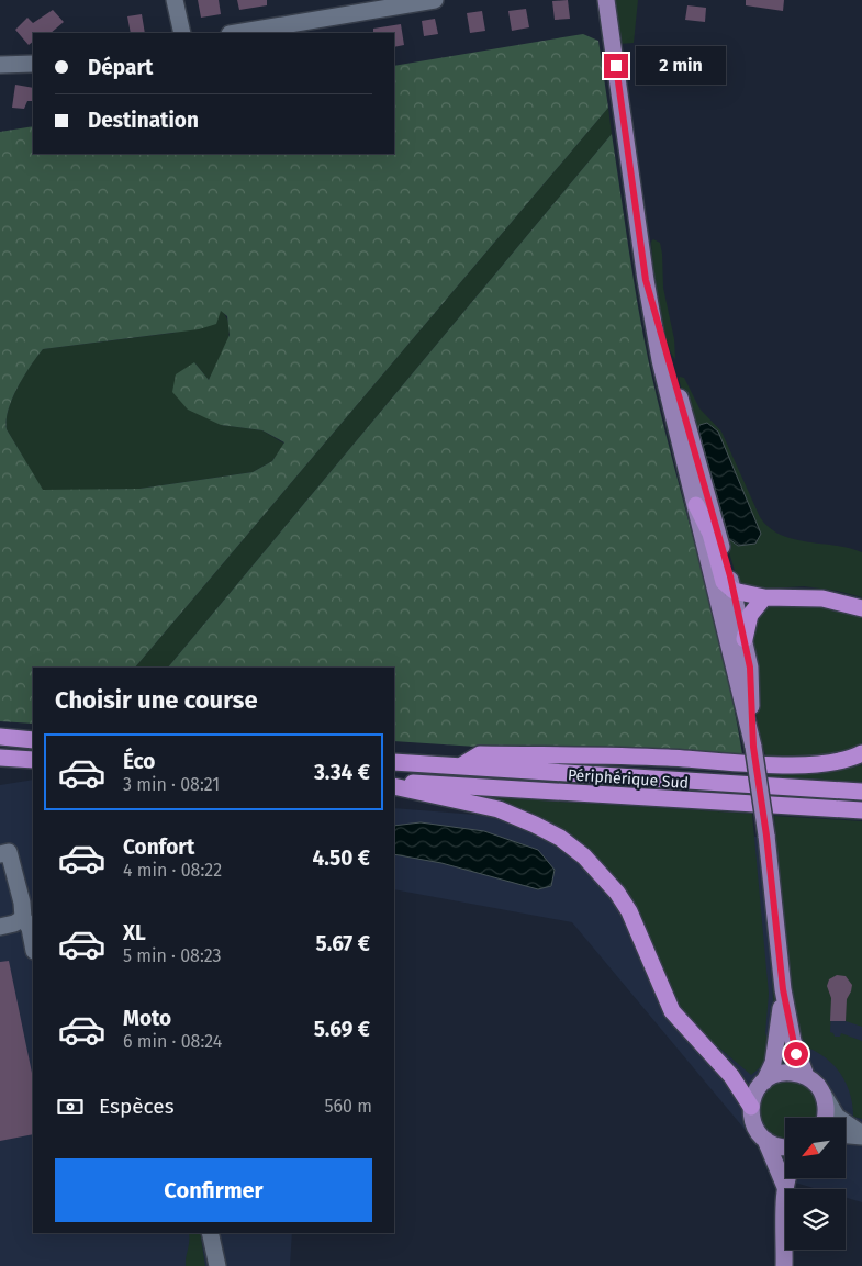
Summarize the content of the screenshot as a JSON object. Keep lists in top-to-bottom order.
{
  "streets": {
    "highway": ["Périphérique Sud"]
  },
  "north": "bottom left",
  "page": {
    "banner": ["Départ", "Destination"],
    "bubble": "2 min",
    "heading": "Choisir une course",
    "list": [
      {
        "name": "Éco",
        "note": "3 min · 08:21",
        "value": "3.34 €"
      },
      {
        "name": "Confort",
        "note": "4 min · 08:22",
        "value": "4.50 €"
      },
      {
        "name": "XL",
        "note": "5 min · 08:23",
        "value": "5.67 €"
      },
      {
        "name": "Moto",
        "note": "6 min · 08:24",
        "value": "5.69 €"
      }
    ],
    "pay": ["Espèces", "560 m"],
    "buttons": "Confirmer"
  }
}
